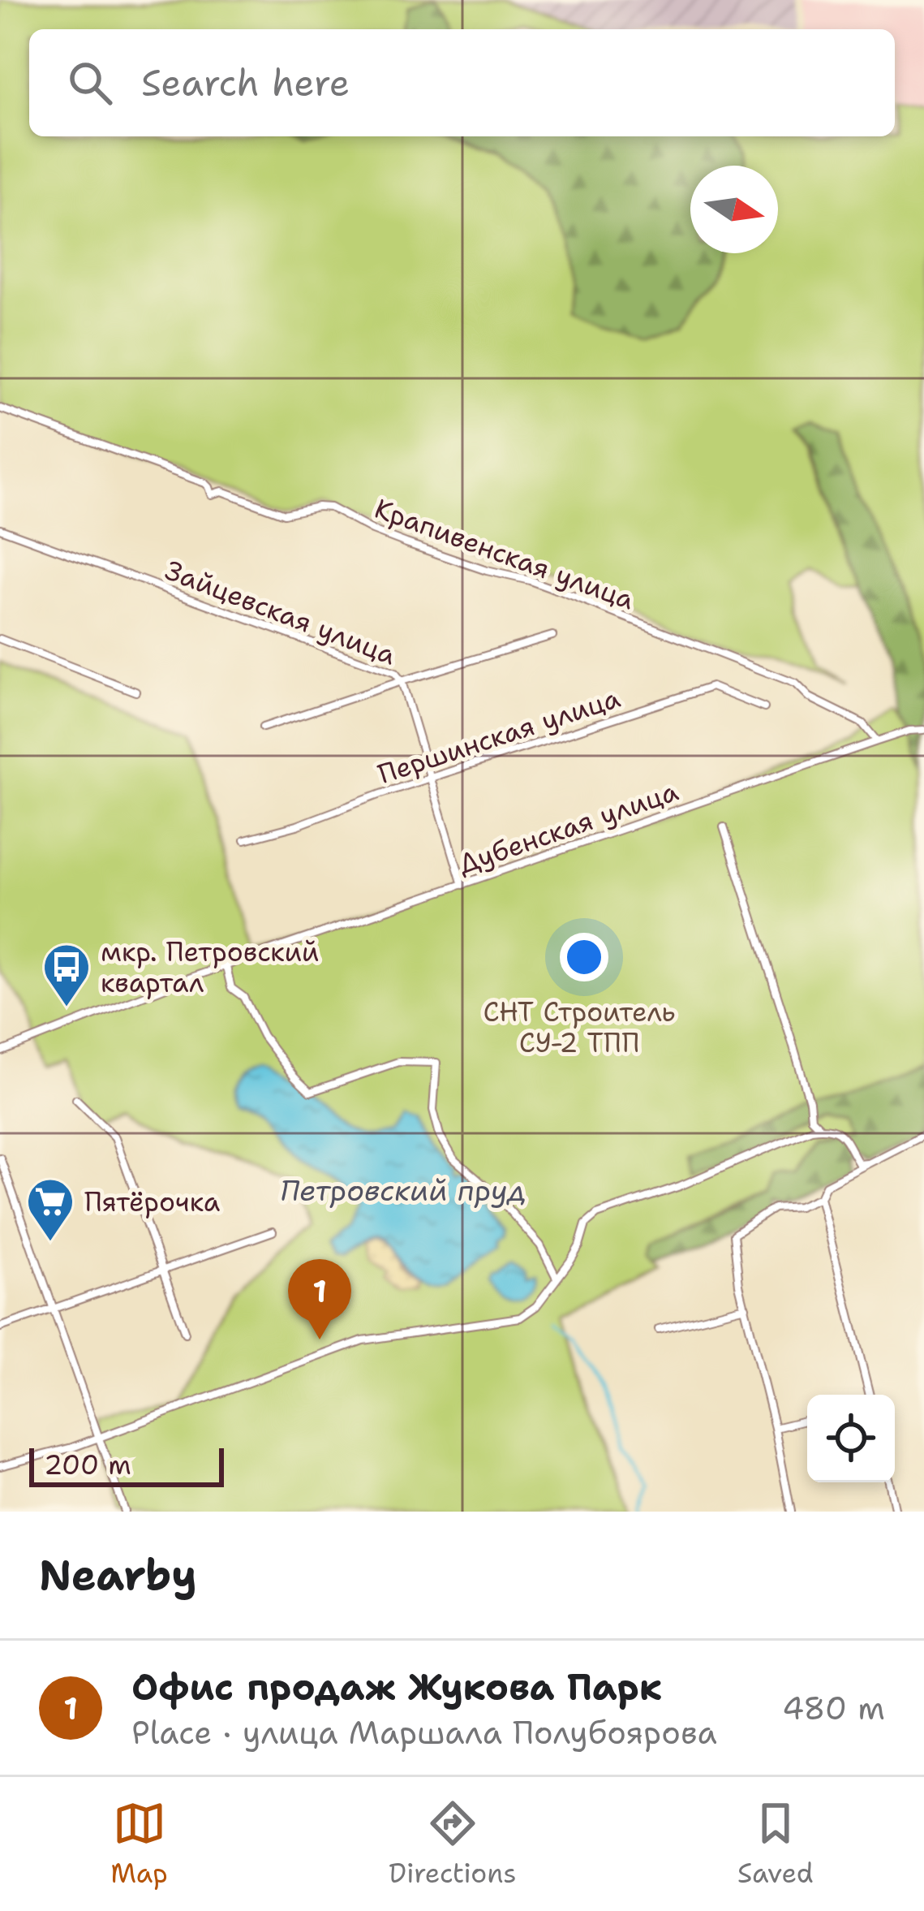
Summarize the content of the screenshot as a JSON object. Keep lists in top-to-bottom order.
{
  "streets": {
    "street": [
      "Крапивенская улица",
      "Зайцевская улица",
      "Першинская улица",
      "Дубенская улица"
    ]
  },
  "crossings": [
    ["Крапивенская улица", "Дубенская улица"],
    ["Зайцевская улица", "Першинская улица"],
    ["Зайцевская улица", "Дубенская улица"]
  ],
  "water": ["Петровский пруд"],
  "parks": ["СНТ Строитель СУ-2 ТПП"],
  "places": {
    "bus stop": ["мкр. Петровский квартал"],
    "supermarket": ["Пятёрочка"]
  },
  "scale_bar": "200 m",
  "north": "right",
  "page": {
    "search": "Search here",
    "pins": "1",
    "scale": "200 m",
    "heading": "Nearby",
    "list": [
      {
        "mark": "1",
        "name": "Офис продаж Жукова Парк",
        "note": "Place · улица Маршала Полубоярова",
        "value": "480 m"
      }
    ],
    "nav": ["Map", "Directions", "Saved"]
  }
}
